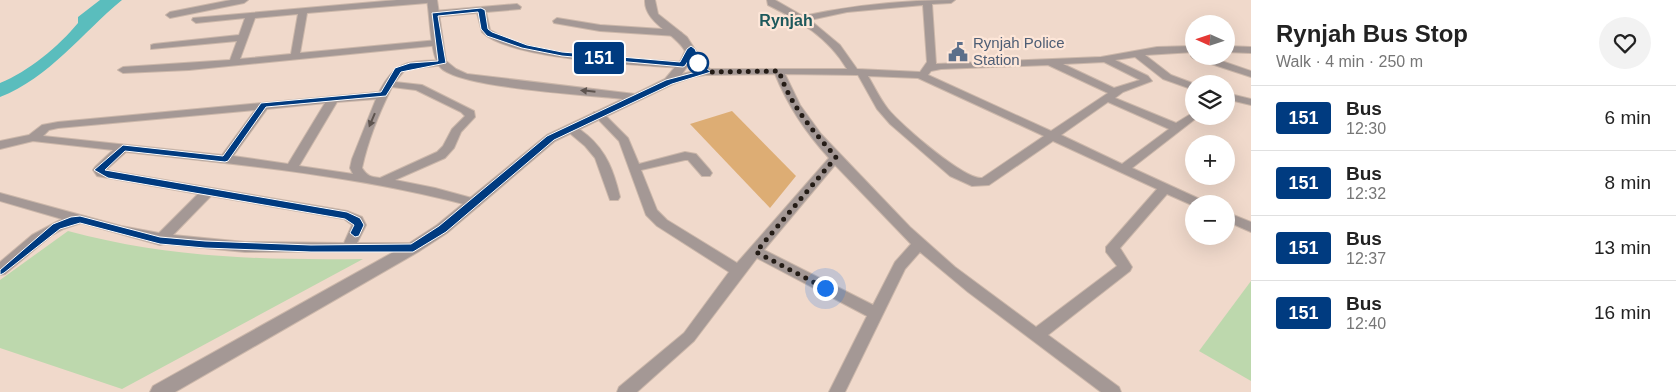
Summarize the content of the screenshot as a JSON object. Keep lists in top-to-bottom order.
{
  "districts": ["Rynjah"],
  "places": {
    "public building": ["Rynjah Police Station"]
  },
  "lines": ["bus line 151"],
  "north": "left",
  "page": {
    "on_map": "151",
    "heading": ["Rynjah Bus Stop", "Walk · 4 min · 250 m"],
    "map_buttons": ["+", "−"],
    "list": [
      {
        "mark": "151",
        "name": "Bus",
        "note": "12:30",
        "value": "6 min"
      },
      {
        "mark": "151",
        "name": "Bus",
        "note": "12:32",
        "value": "8 min"
      },
      {
        "mark": "151",
        "name": "Bus",
        "note": "12:37",
        "value": "13 min"
      },
      {
        "mark": "151",
        "name": "Bus",
        "note": "12:40",
        "value": "16 min"
      }
    ]
  }
}
